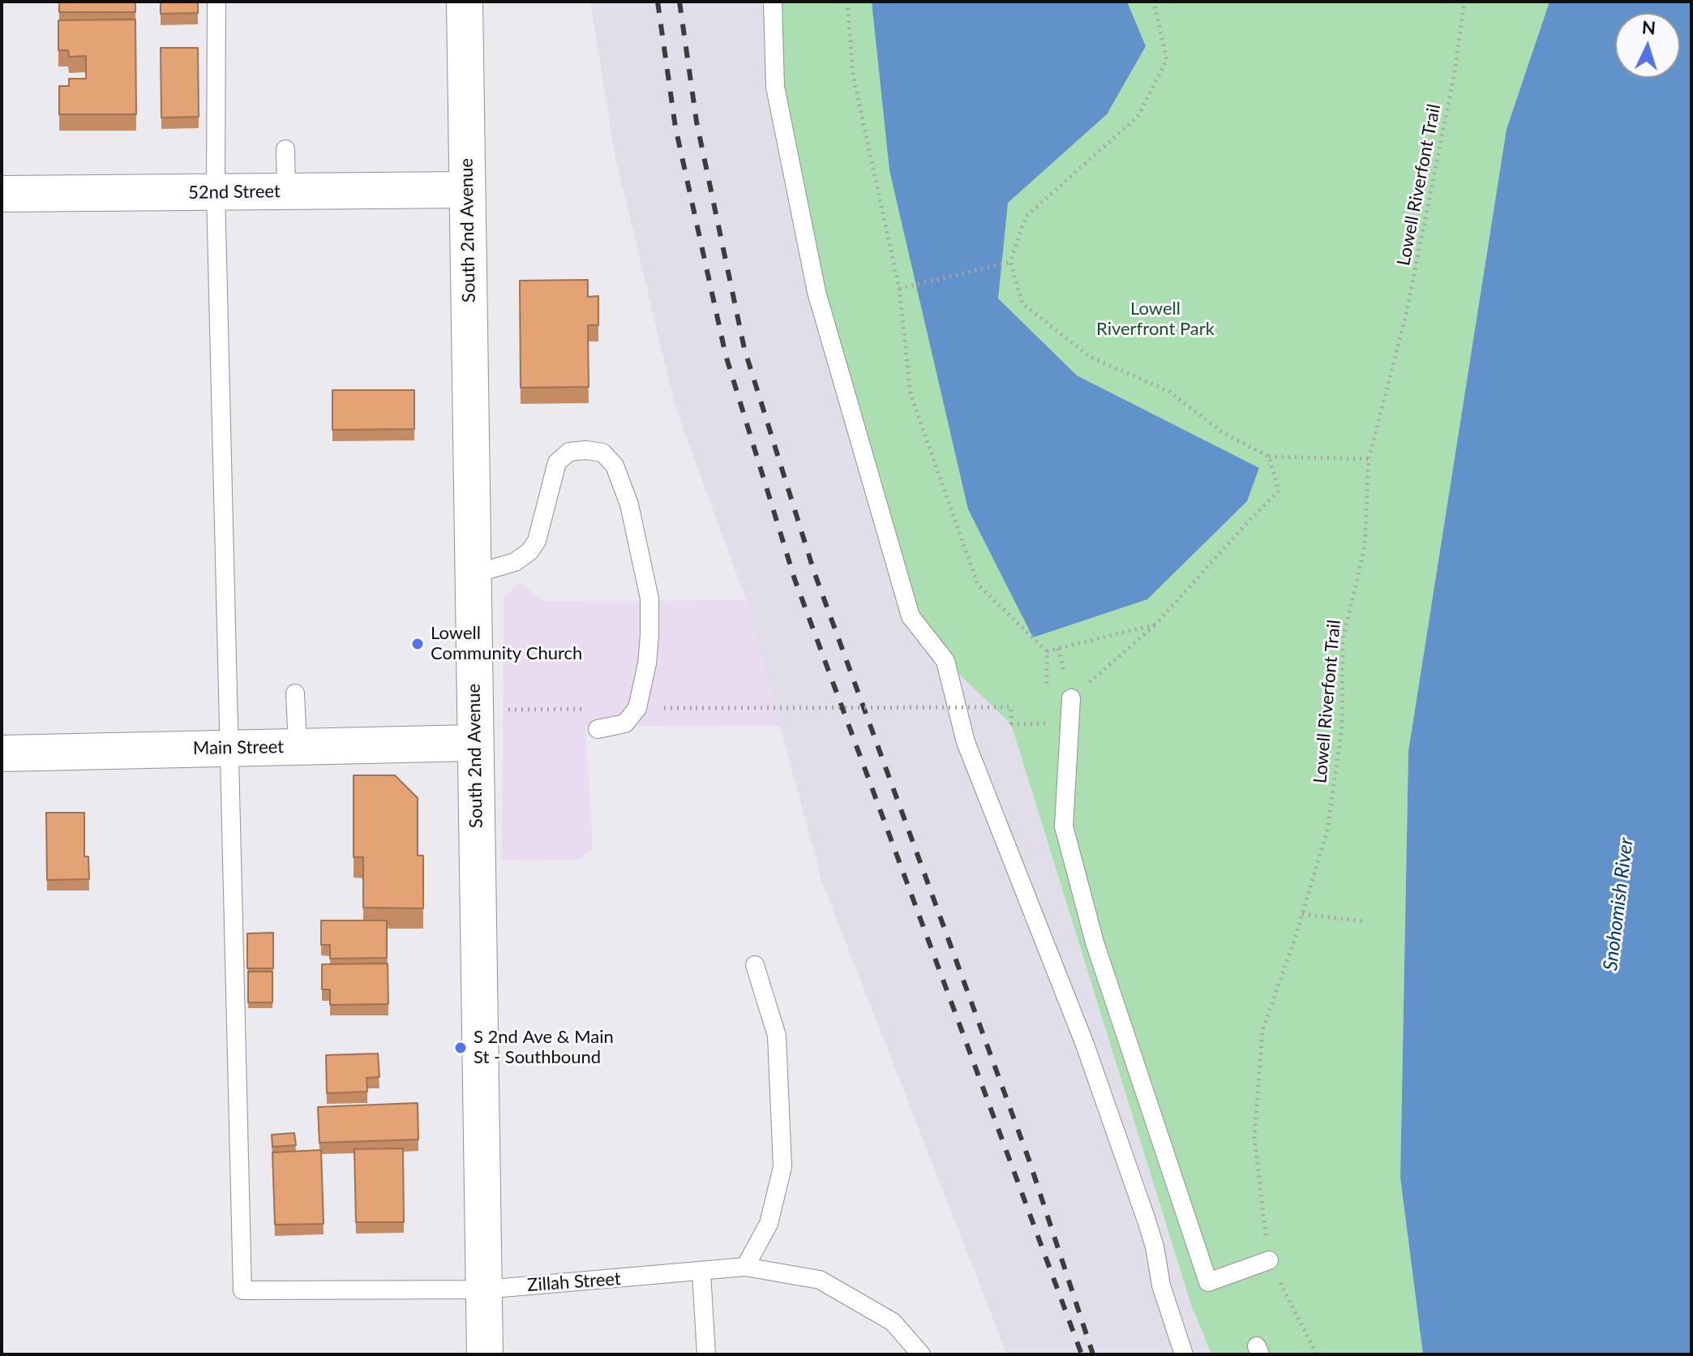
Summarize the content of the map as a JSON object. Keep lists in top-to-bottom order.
{
  "streets": {
    "street": ["52nd Street", "South 2nd Avenue", "Main Street"],
    "lane": ["Zillah Street"],
    "path": ["Lowell Riverfont Trail"]
  },
  "crossings": [
    ["52nd Street", "South 2nd Avenue"],
    ["South 2nd Avenue", "Main Street"],
    ["South 2nd Avenue", "Zillah Street"],
    ["Main Street", "Zillah Street"]
  ],
  "water": ["Snohomish River"],
  "parks": ["Lowell Riverfront Park"],
  "places": ["Lowell Community Church", "S 2nd Ave & Main St - Southbound"],
  "north": "top"
}
